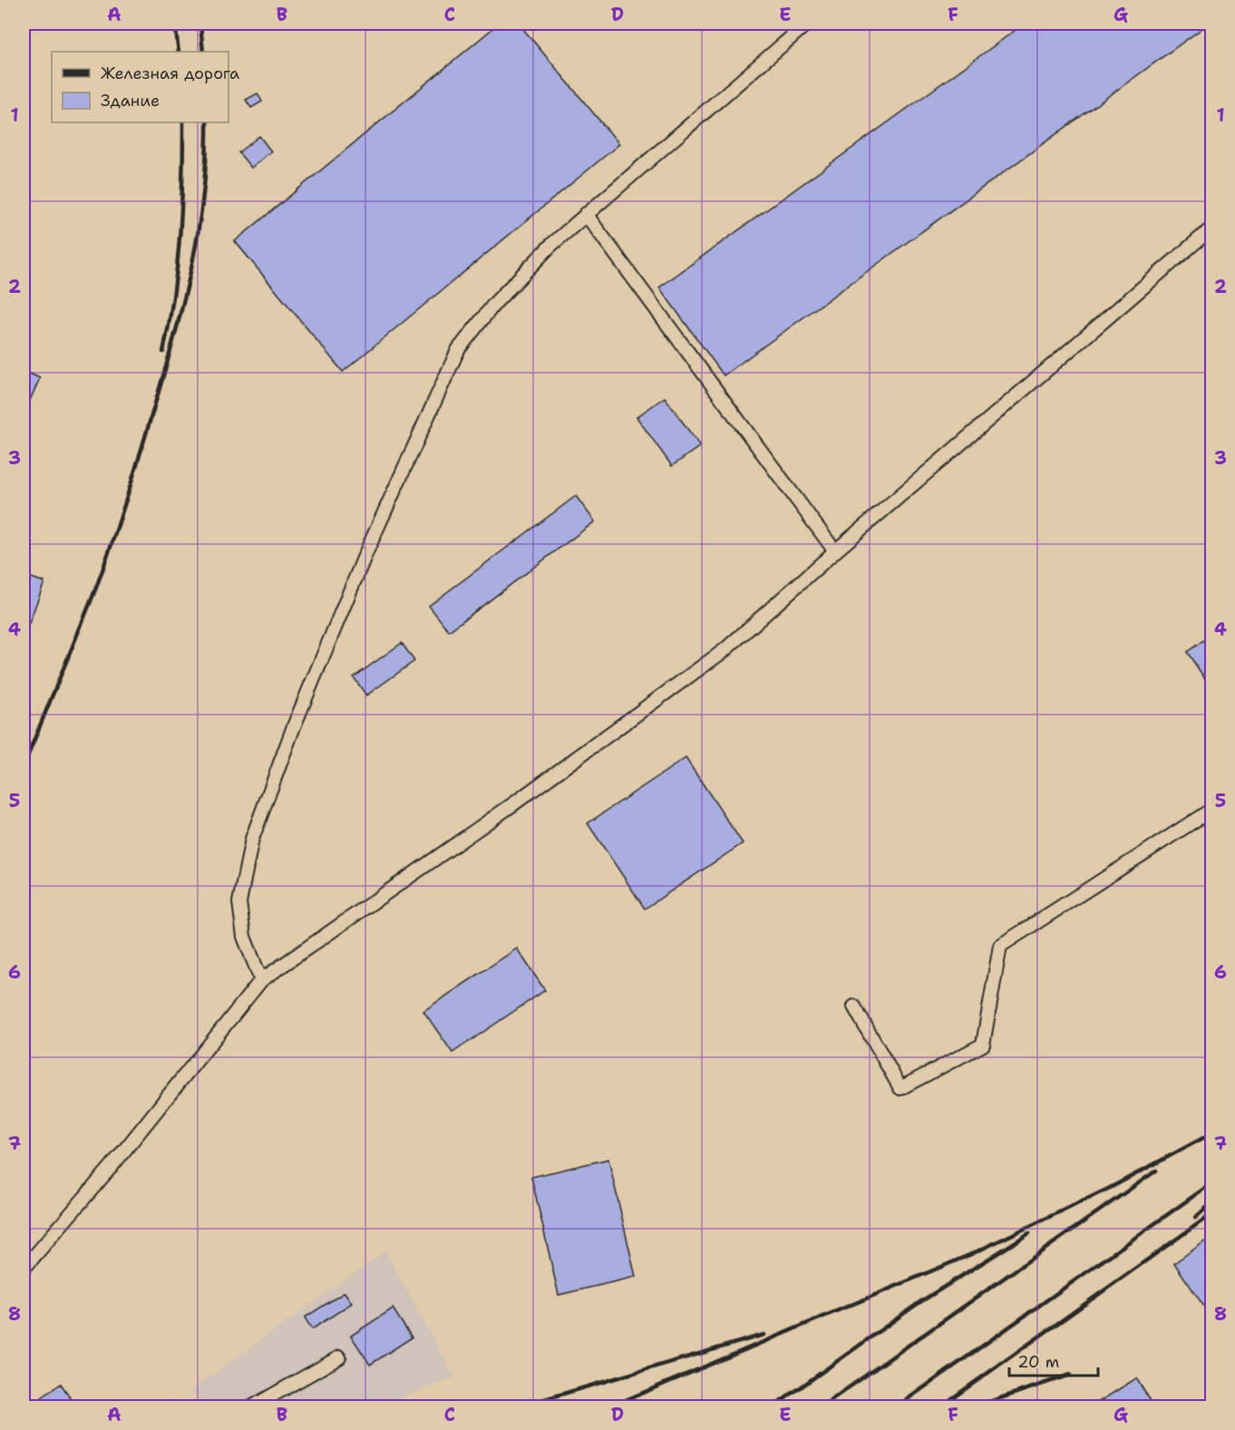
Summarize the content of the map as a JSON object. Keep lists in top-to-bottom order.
{
  "legend": ["Железная дорога", "Здание"],
  "scale_bar": "20 m",
  "grid": {
    "columns": [
      "A",
      "B",
      "C",
      "D",
      "E",
      "F",
      "G"
    ],
    "rows": [
      "1",
      "2",
      "3",
      "4",
      "5",
      "6",
      "7",
      "8"
    ]
  }
}
